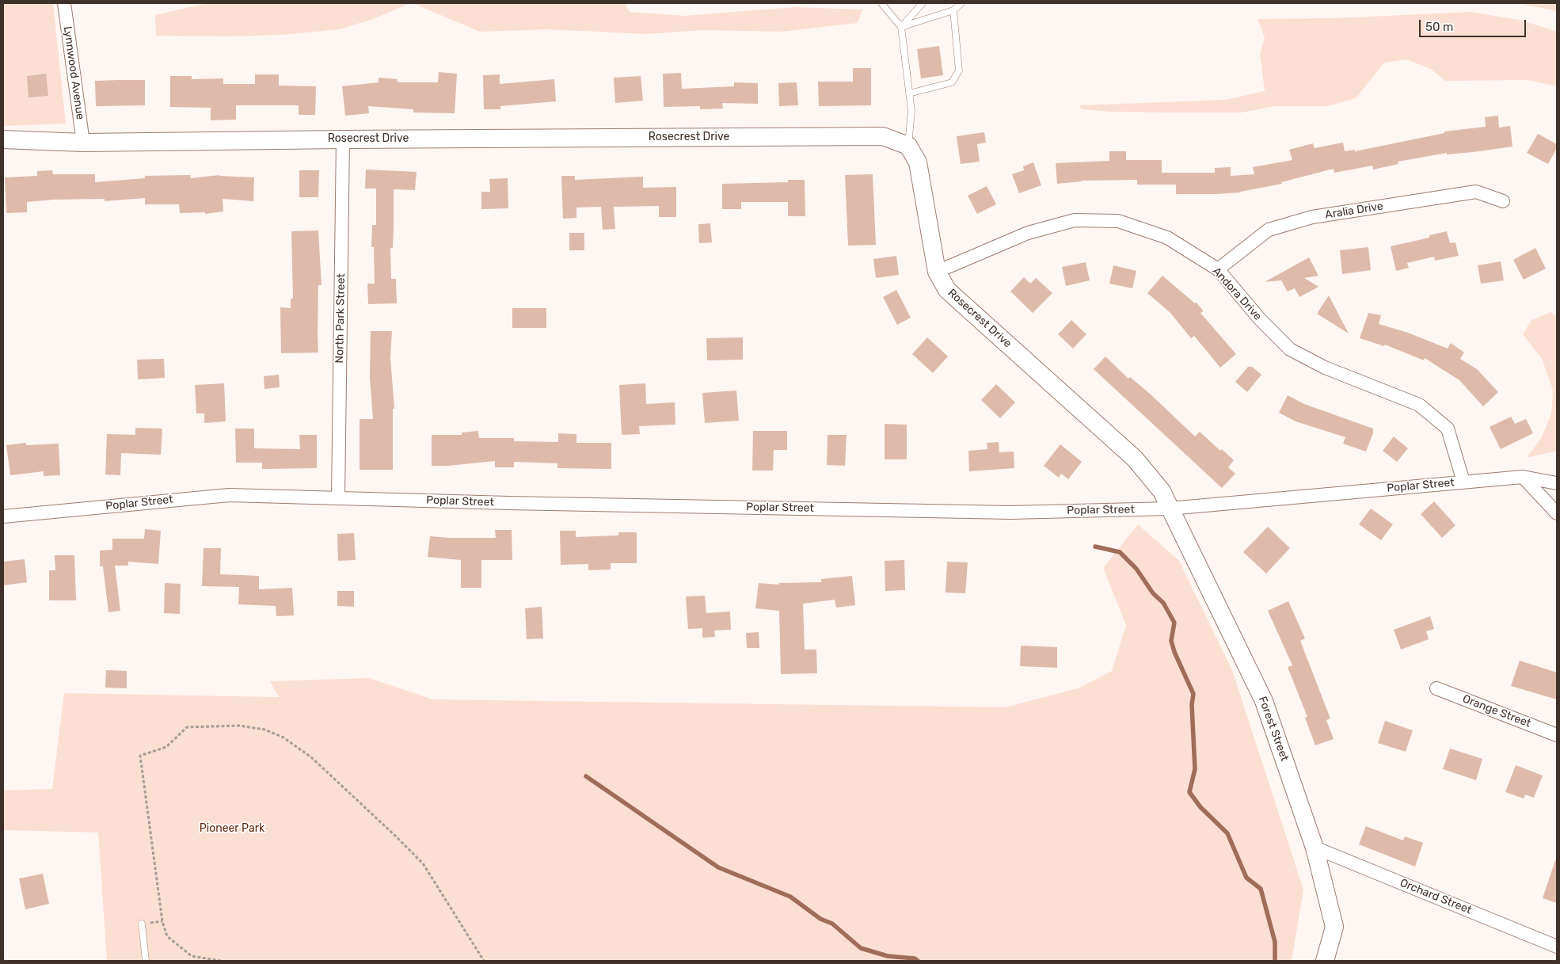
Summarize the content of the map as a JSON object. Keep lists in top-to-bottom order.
{
  "streets": {
    "street": [
      "Lynnwood Avenue",
      "Rosecrest Drive",
      "Aralia Drive",
      "Andora Drive",
      "North Park Street",
      "Poplar Street",
      "Orange Street",
      "Forest Street",
      "Orchard Street"
    ]
  },
  "crossings": [
    ["Lynnwood Avenue", "Rosecrest Drive"],
    ["Rosecrest Drive", "Andora Drive"],
    ["Rosecrest Drive", "North Park Street"],
    ["Rosecrest Drive", "Poplar Street"],
    ["Rosecrest Drive", "Forest Street"],
    ["Aralia Drive", "Andora Drive"],
    ["Andora Drive", "Poplar Street"],
    ["North Park Street", "Poplar Street"],
    ["Poplar Street", "Forest Street"],
    ["Forest Street", "Orchard Street"]
  ],
  "parks": ["Pioneer Park"],
  "scale_bar": "50 m"
}
